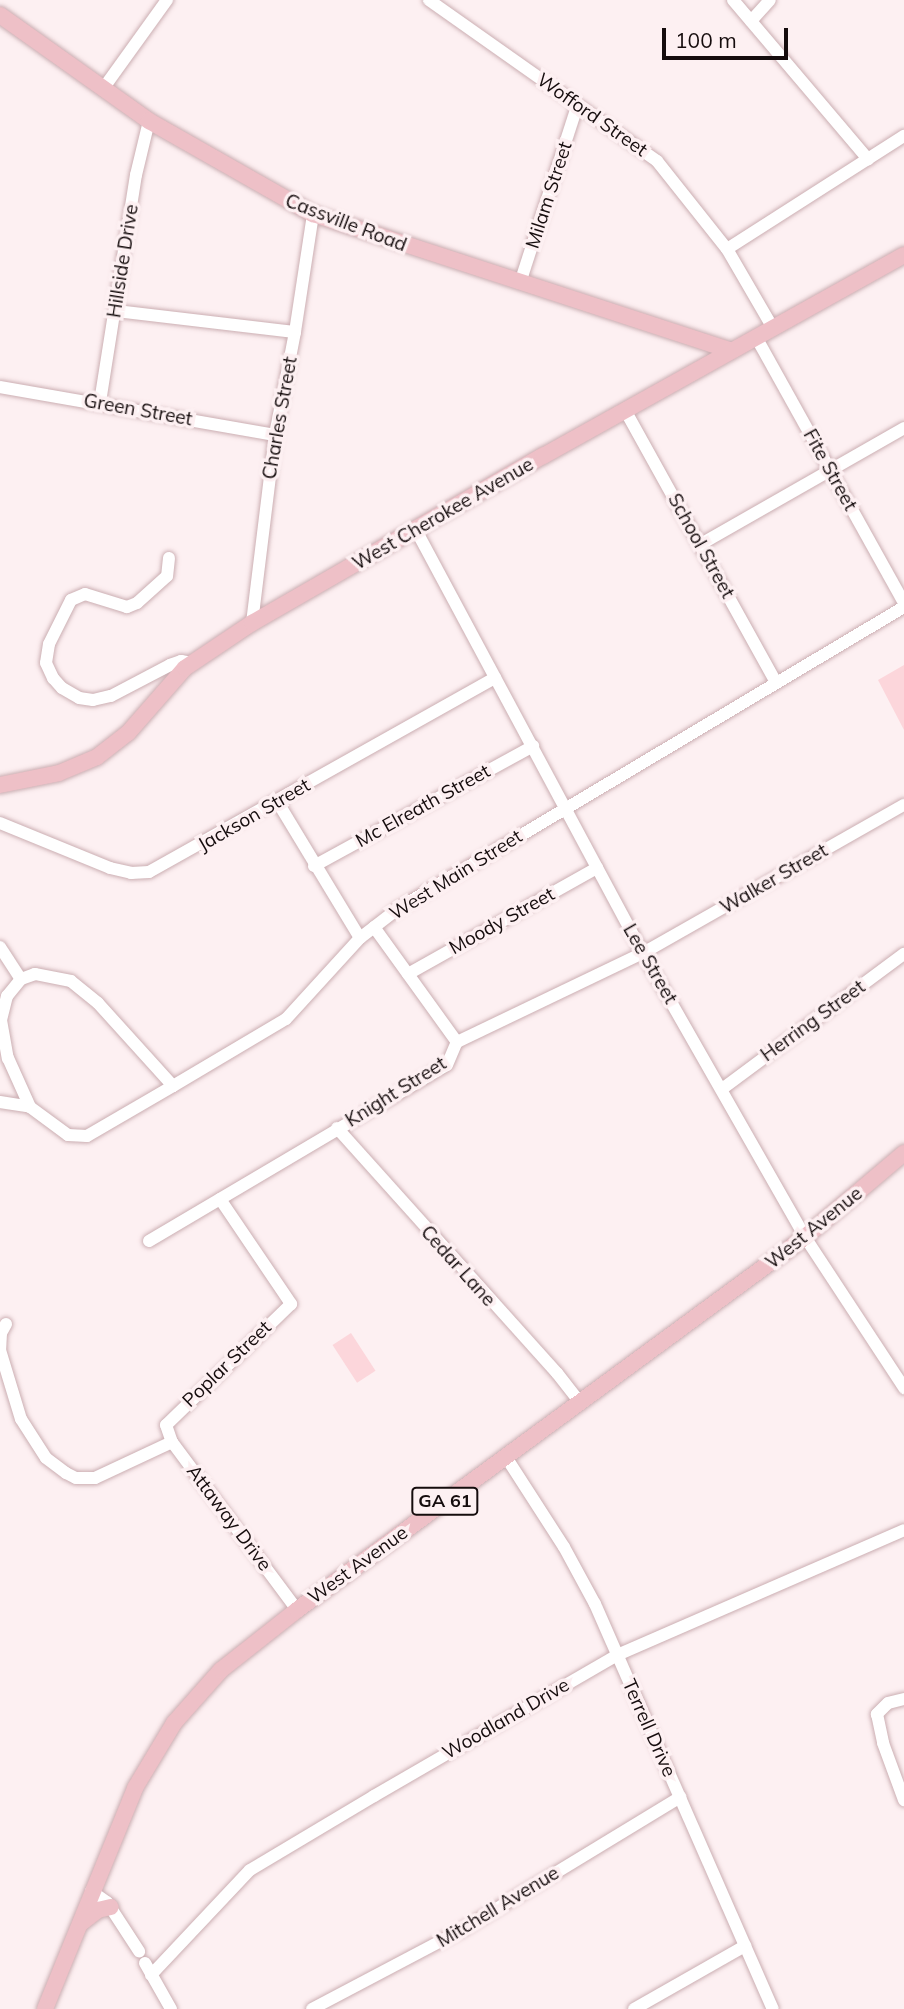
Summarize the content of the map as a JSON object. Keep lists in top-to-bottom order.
{
  "streets": {
    "main road": [
      "Cassville Road",
      "West Cherokee Avenue",
      "West Avenue",
      "GA 61"
    ],
    "street": [
      "Wofford Street",
      "Milam Street",
      "Hillside Drive",
      "Green Street",
      "Charles Street",
      "Fite Street",
      "School Street",
      "Mc Elreath Street",
      "Jackson Street",
      "West Main Street",
      "Walker Street",
      "Moody Street",
      "Lee Street",
      "Herring Street",
      "Knight Street",
      "Cedar Lane",
      "Poplar Street",
      "Attaway Drive",
      "Woodland Drive",
      "Terrell Drive",
      "Mitchell Avenue"
    ]
  },
  "crossings": [
    ["Wofford Street", "Milam Street"],
    ["Wofford Street", "West Cherokee Avenue"],
    ["Milam Street", "Cassville Road"],
    ["Cassville Road", "Hillside Drive"],
    ["Cassville Road", "Charles Street"],
    ["Cassville Road", "West Cherokee Avenue"],
    ["Hillside Drive", "Green Street"],
    ["Green Street", "Charles Street"],
    ["Charles Street", "West Cherokee Avenue"],
    ["Fite Street", "West Cherokee Avenue"],
    ["Fite Street", "West Main Street"],
    ["West Cherokee Avenue", "School Street"],
    ["West Cherokee Avenue", "Lee Street"],
    ["School Street", "West Main Street"],
    ["Mc Elreath Street", "Lee Street"],
    ["Jackson Street", "Lee Street"],
    ["West Main Street", "Lee Street"],
    ["Walker Street", "Lee Street"],
    ["Walker Street", "Knight Street"],
    ["Moody Street", "Lee Street"],
    ["Lee Street", "Herring Street"],
    ["Lee Street", "Knight Street"],
    ["Lee Street", "West Avenue"],
    ["Knight Street", "Cedar Lane"],
    ["Knight Street", "Poplar Street"],
    ["West Avenue", "Cedar Lane"],
    ["West Avenue", "Attaway Drive"],
    ["West Avenue", "Terrell Drive"],
    ["Poplar Street", "Attaway Drive"],
    ["Woodland Drive", "Terrell Drive"],
    ["Terrell Drive", "Mitchell Avenue"]
  ],
  "scale_bar": "100 m"
}
